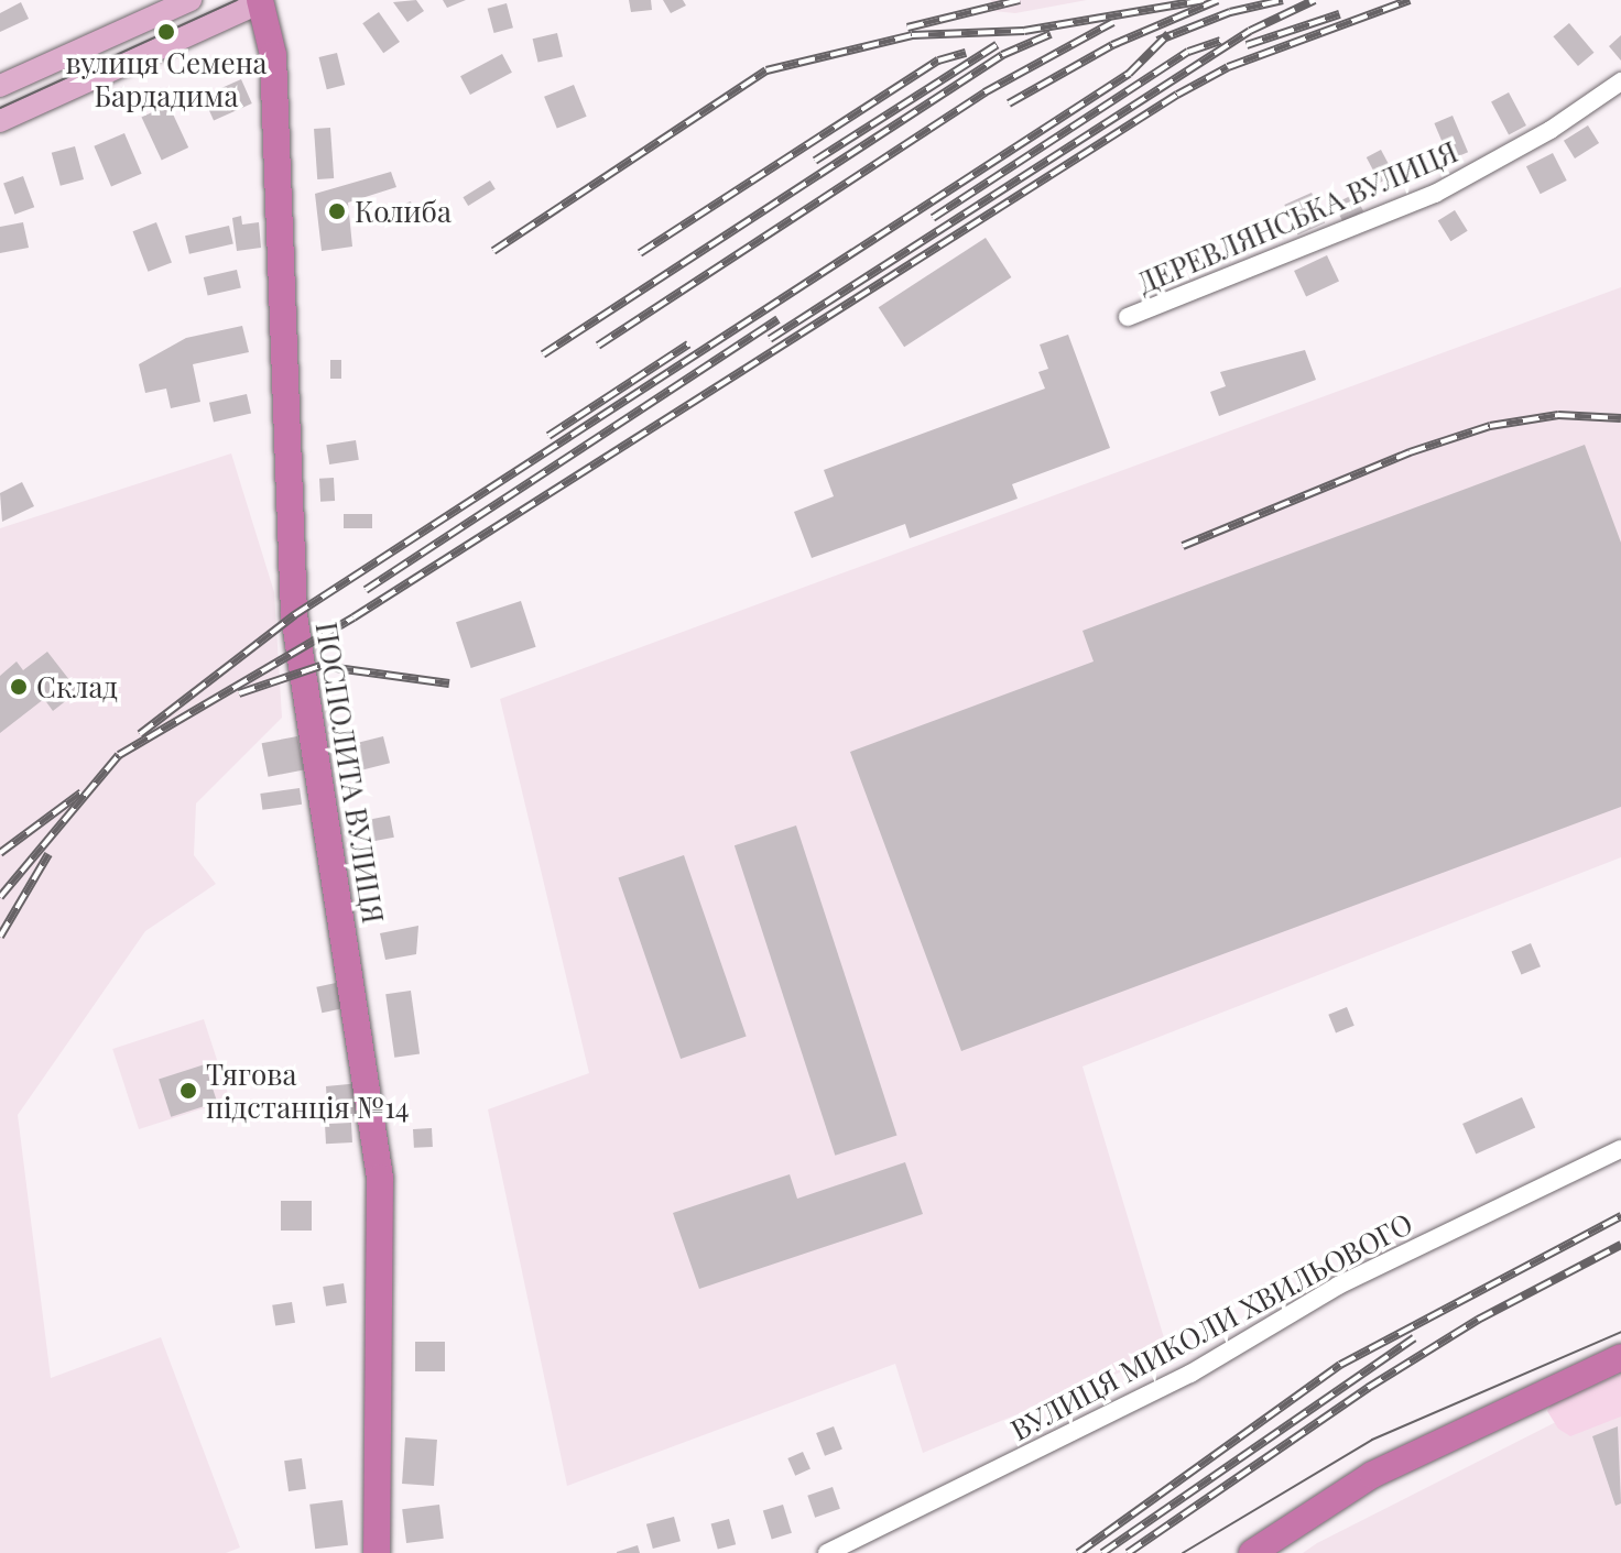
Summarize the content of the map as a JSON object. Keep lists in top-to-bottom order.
{
  "streets": {
    "highway": ["ПОСПОЛИТА ВУЛИЦЯ"],
    "street": ["ДЕРЕВЛЯНСЬКА ВУЛИЦЯ", "ВУЛИЦЯ МИКОЛИ ХВИЛЬОВОГО"]
  },
  "places": [
    "вулиця Семена Бардадима",
    "Колиба",
    "Склад",
    "Тягова пiдстанцiя №14"
  ]
}
